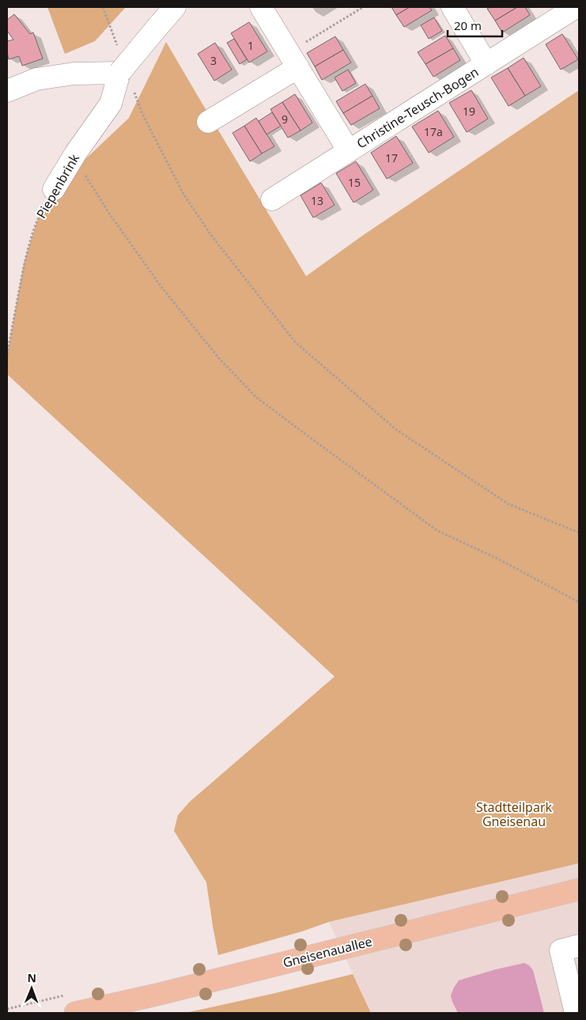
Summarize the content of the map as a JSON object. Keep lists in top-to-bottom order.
{
  "streets": {
    "main road": ["Gneisenauallee"],
    "street": ["Christine-Teusch-Bogen", "Piepenbrink"]
  },
  "parks": ["Stadtteilpark Gneisenau"],
  "house_numbers": [
    "1",
    "3",
    "19",
    "9",
    "17a",
    "17",
    "15",
    "13"
  ],
  "scale_bar": "20 m",
  "north": "top"
}
